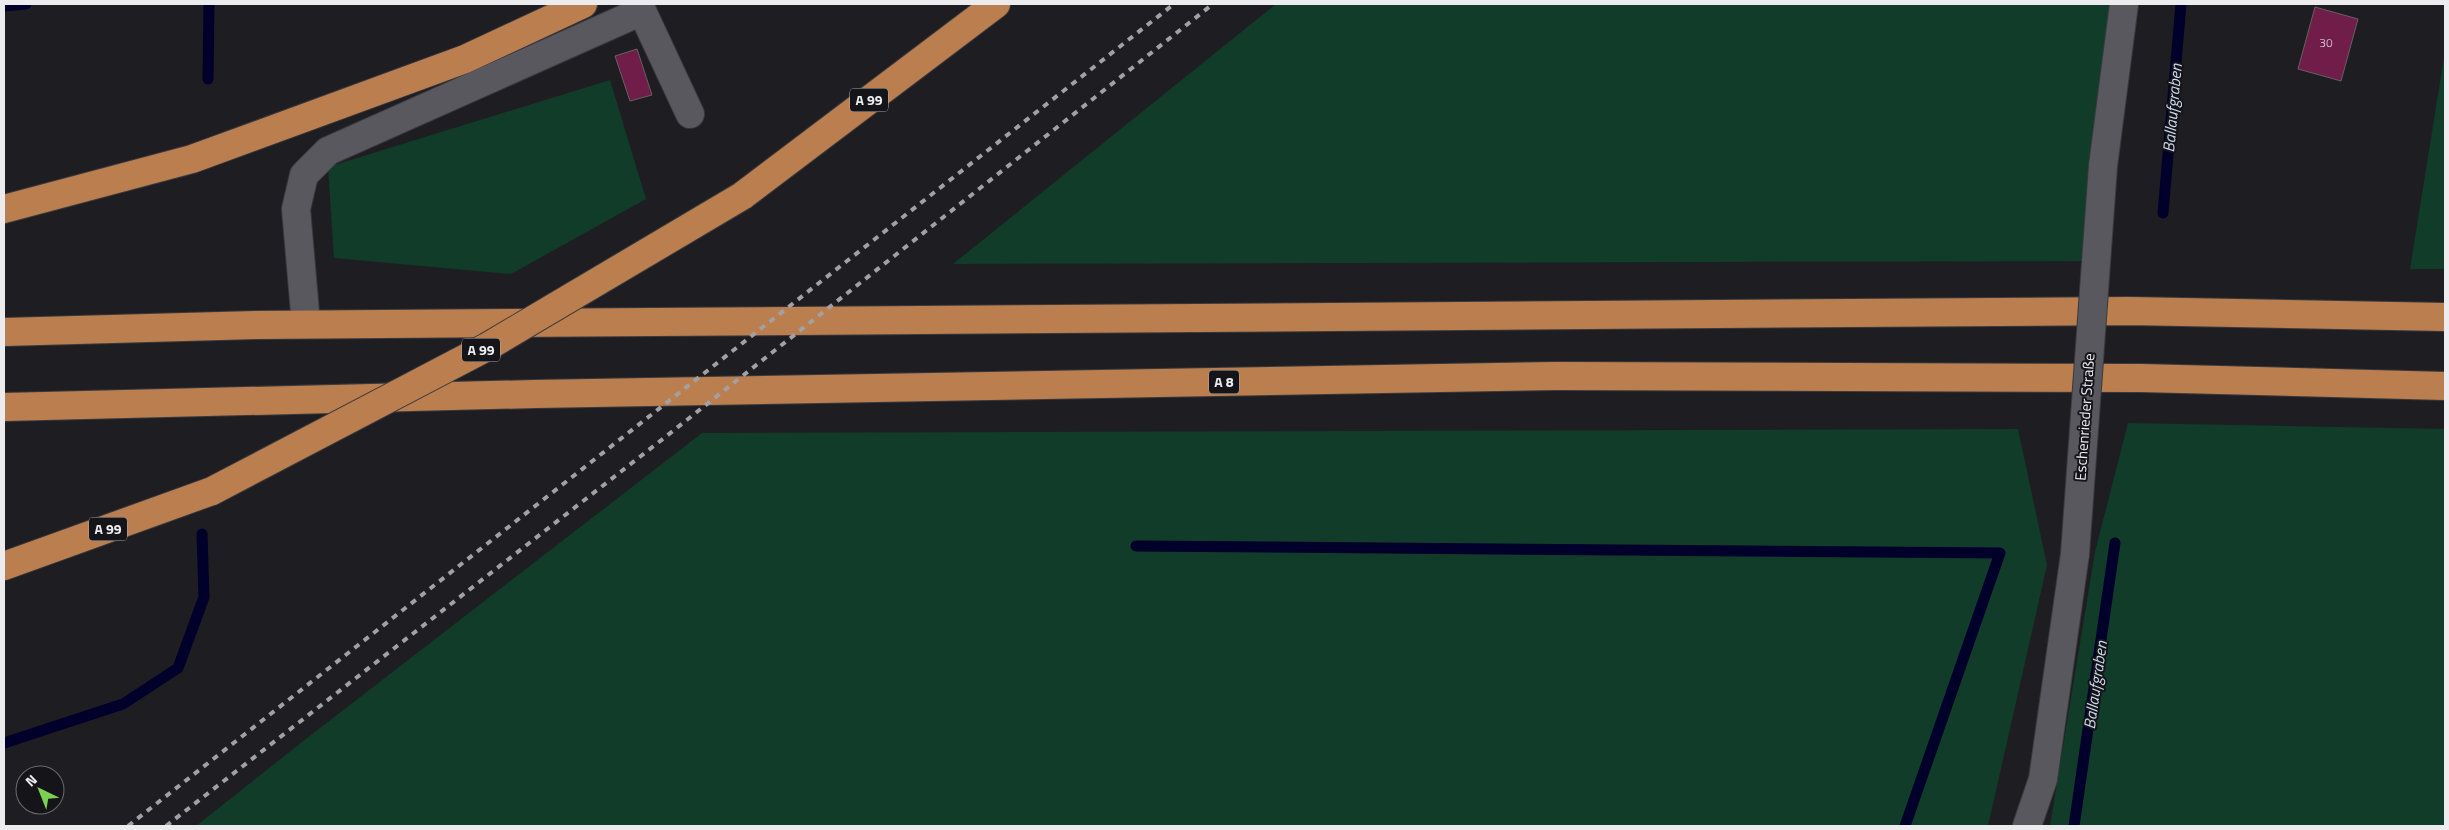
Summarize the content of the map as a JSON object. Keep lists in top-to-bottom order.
{
  "streets": {
    "highway": ["A 99", "A 8"],
    "street": ["Eschenrieder Straße"]
  },
  "water": ["Ballaufgraben"],
  "house_numbers": ["30"],
  "north": "top left"
}
